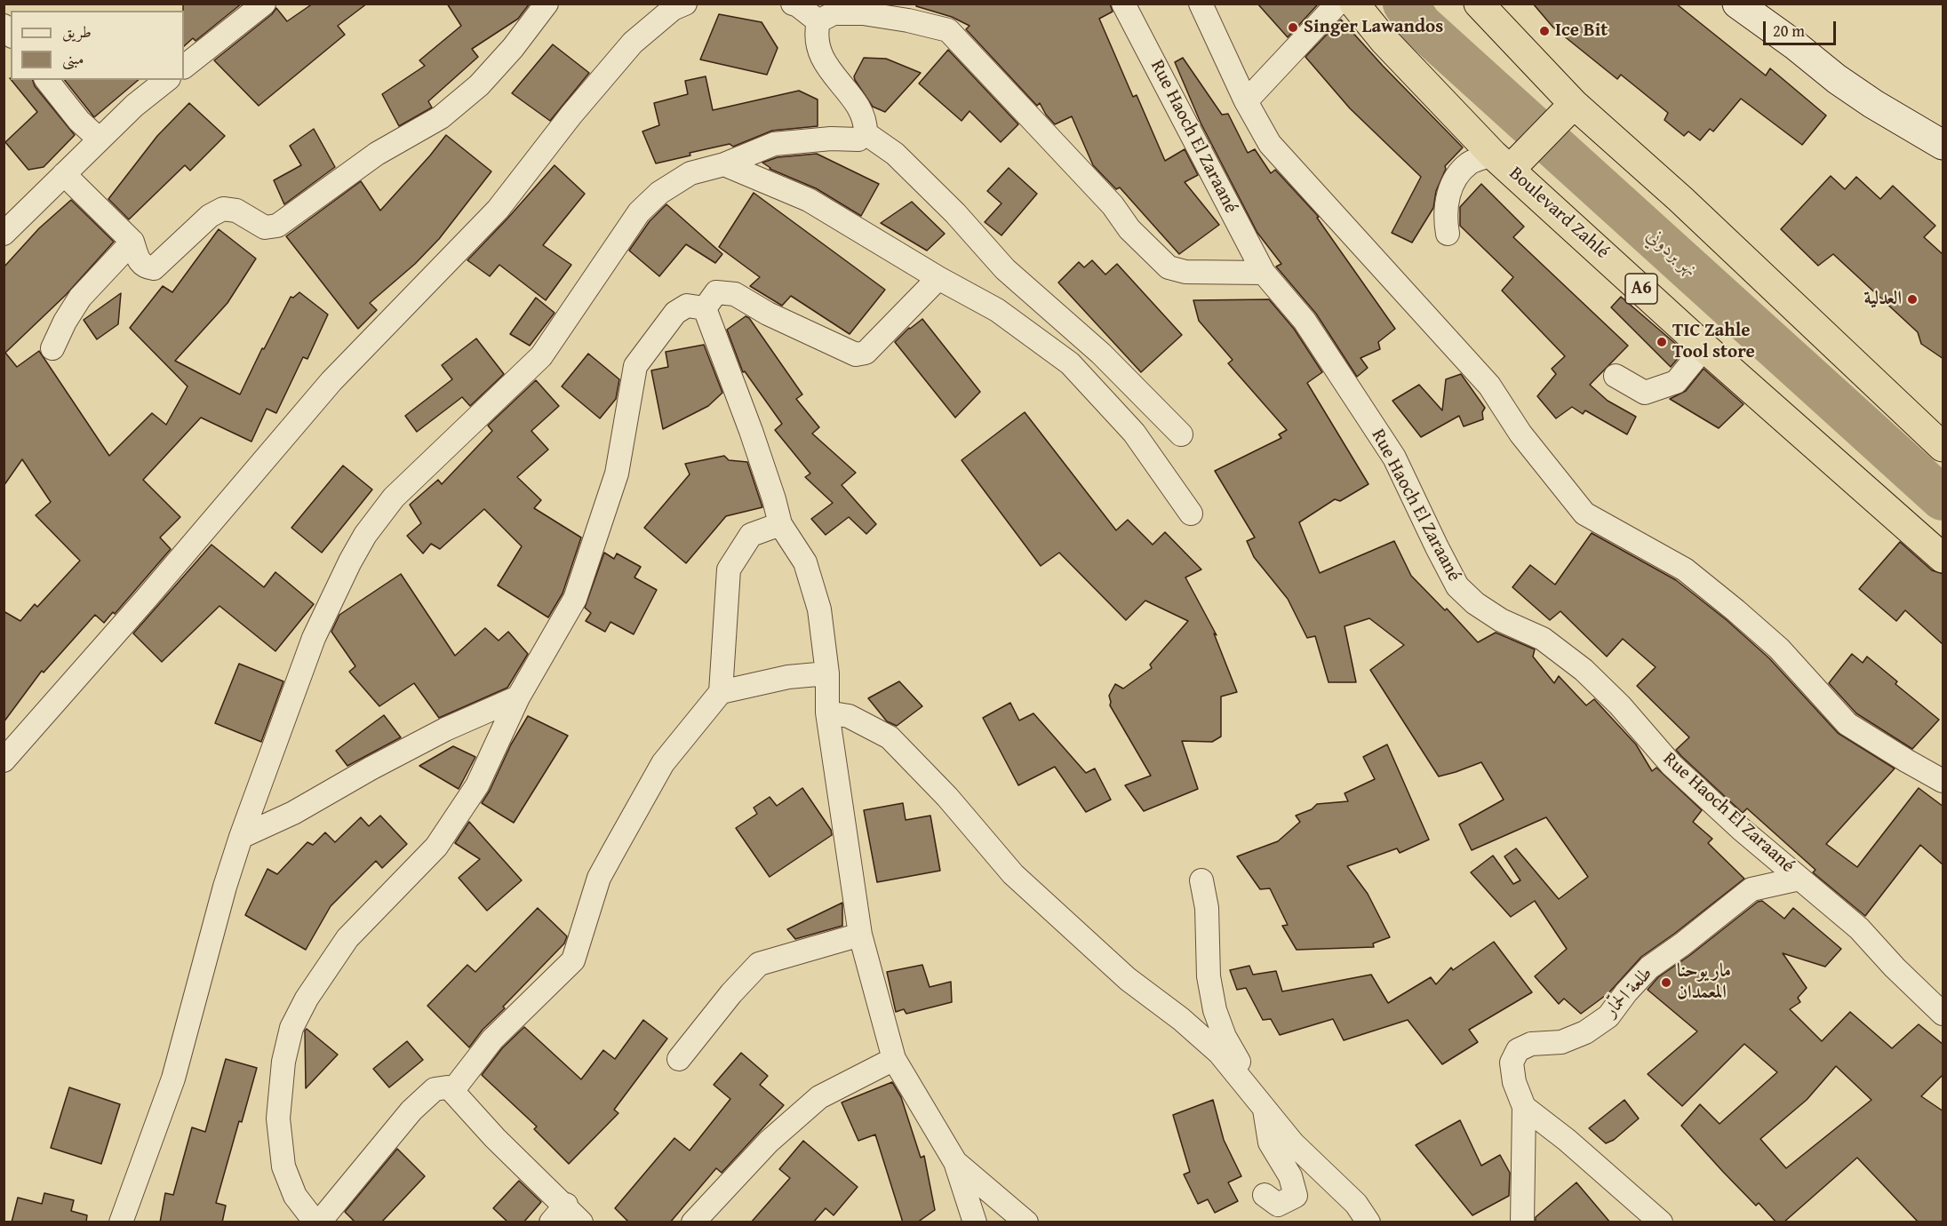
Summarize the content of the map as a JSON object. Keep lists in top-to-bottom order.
{
  "streets": {
    "highway": ["Boulevard Zahlé", "A6"],
    "street": ["Rue Haoch El Zaraané", "طلعة الحمّار"]
  },
  "crossings": [
    ["Rue Haoch El Zaraané", "طلعة الحمّار"]
  ],
  "water": ["نهر بردوني"],
  "places": [
    "Singer Lawandos",
    "Ice Bit",
    "العدلية",
    "TIC Zahle Tool store",
    "مار يوحنا المعمدان"
  ],
  "legend": ["طريق", "مبنى"],
  "scale_bar": "20 m"
}
